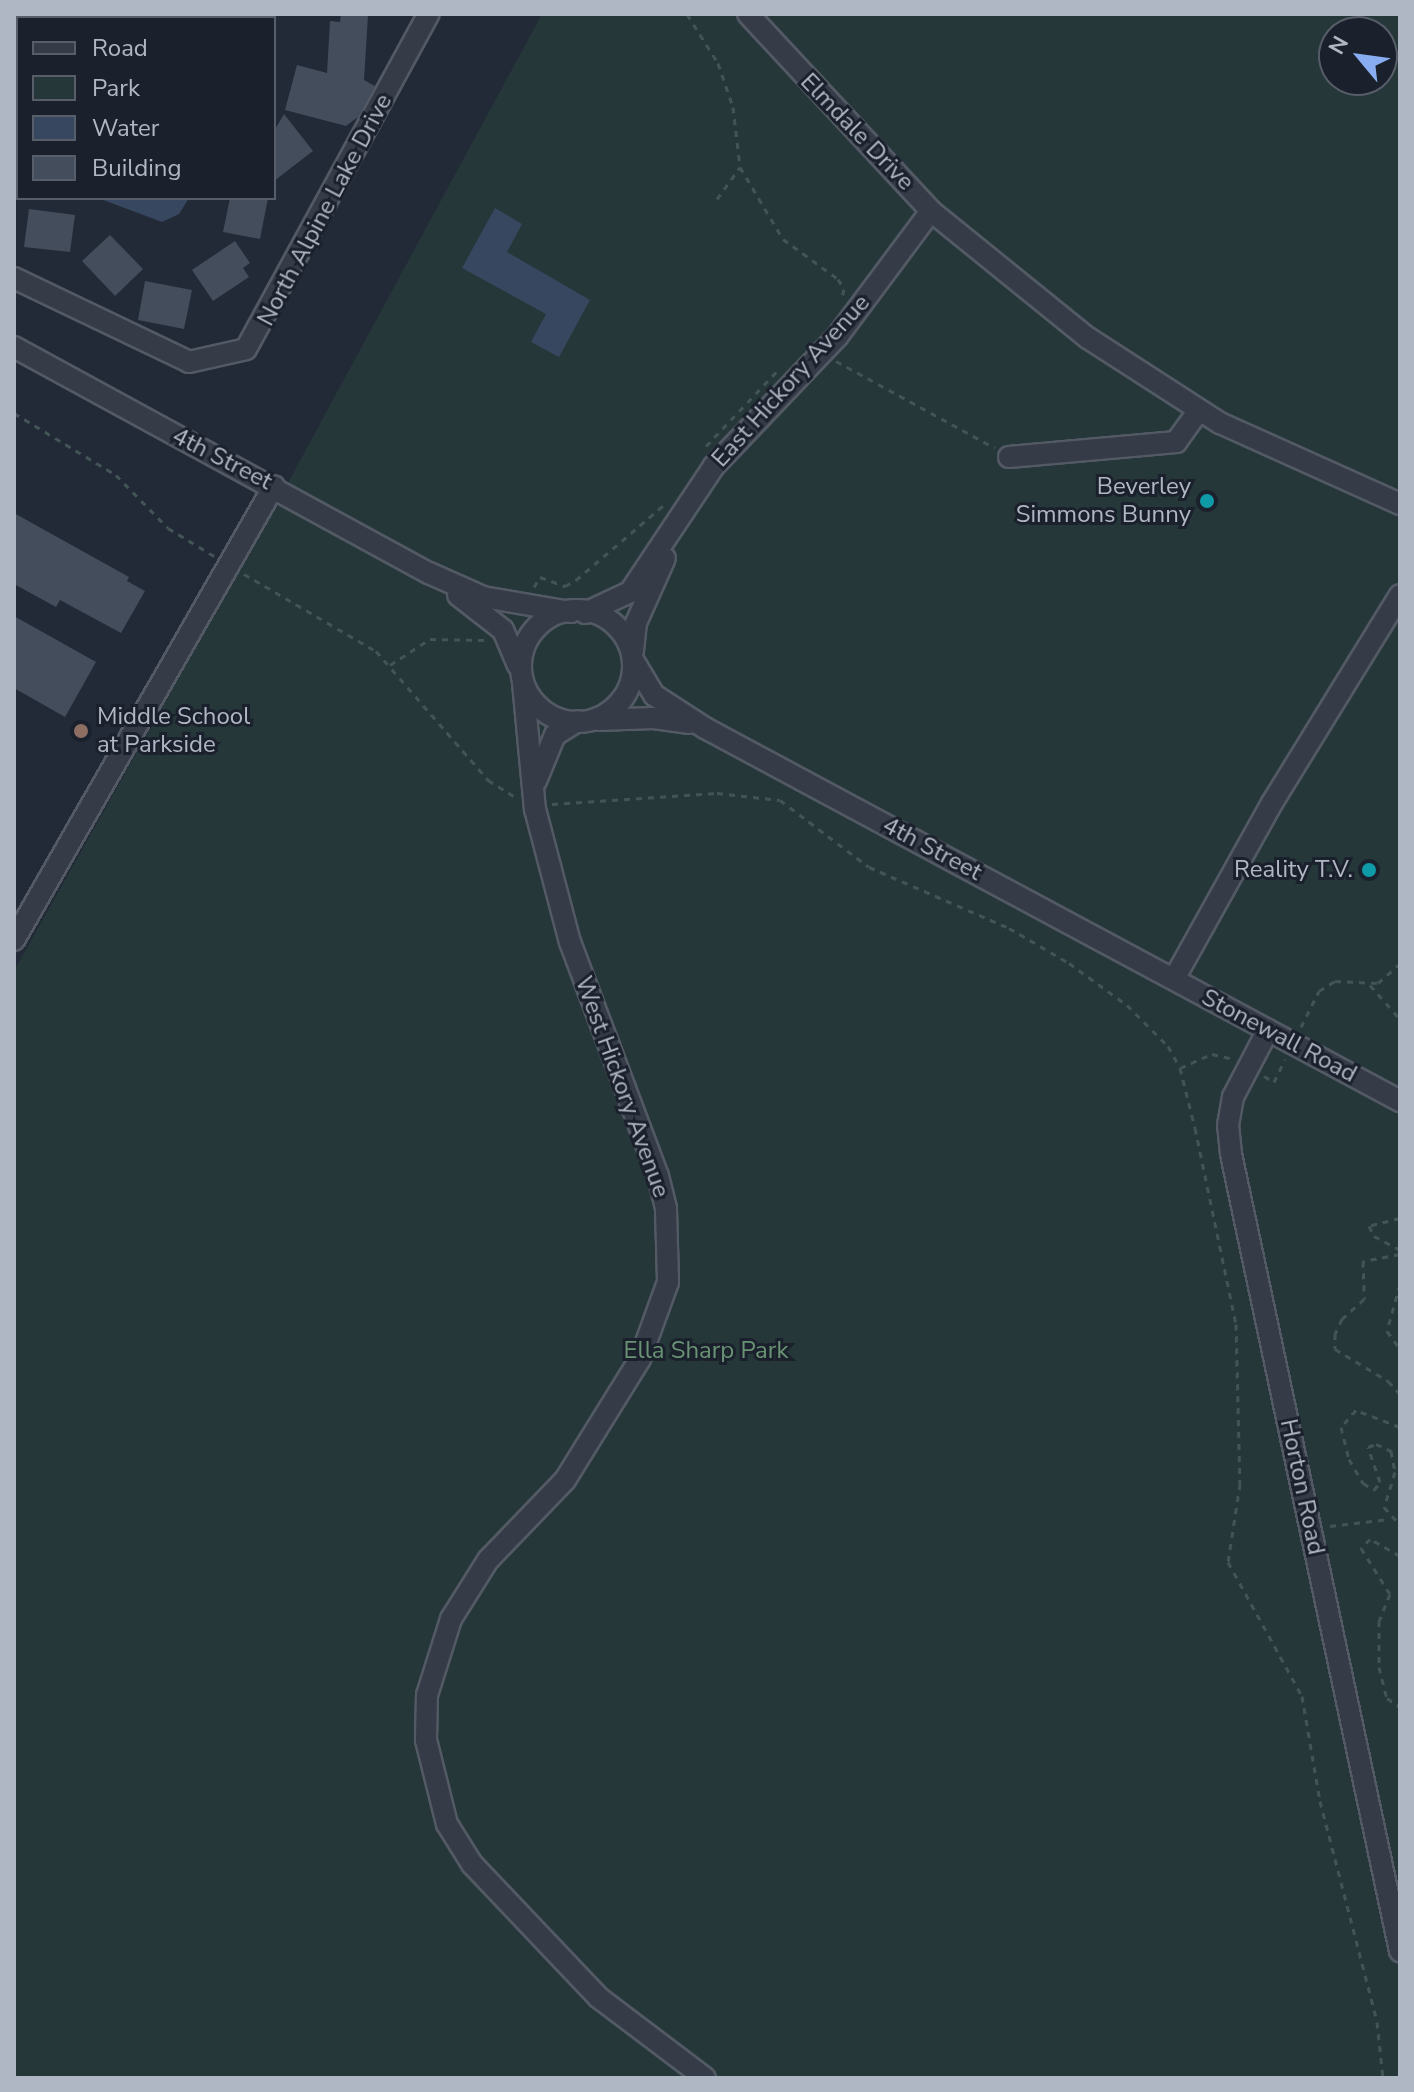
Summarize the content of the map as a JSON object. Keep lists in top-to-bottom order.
{
  "streets": {
    "street": [
      "Elmdale Drive",
      "North Alpine Lake Drive",
      "East Hickory Avenue",
      "4th Street",
      "Stonewall Road",
      "West Hickory Avenue",
      "Horton Road"
    ]
  },
  "crossings": [
    ["Elmdale Drive", "East Hickory Avenue"],
    ["East Hickory Avenue", "4th Street"],
    ["East Hickory Avenue", "West Hickory Avenue"],
    ["4th Street", "Stonewall Road"],
    ["4th Street", "West Hickory Avenue"],
    ["Stonewall Road", "Horton Road"]
  ],
  "parks": ["Ella Sharp Park"],
  "places": ["Beverley Simmons Bunny", "Middle School at Parkside", "Reality T.V."],
  "legend": [
    "Road",
    "Park",
    "Water",
    "Building"
  ],
  "north": "top left"
}
